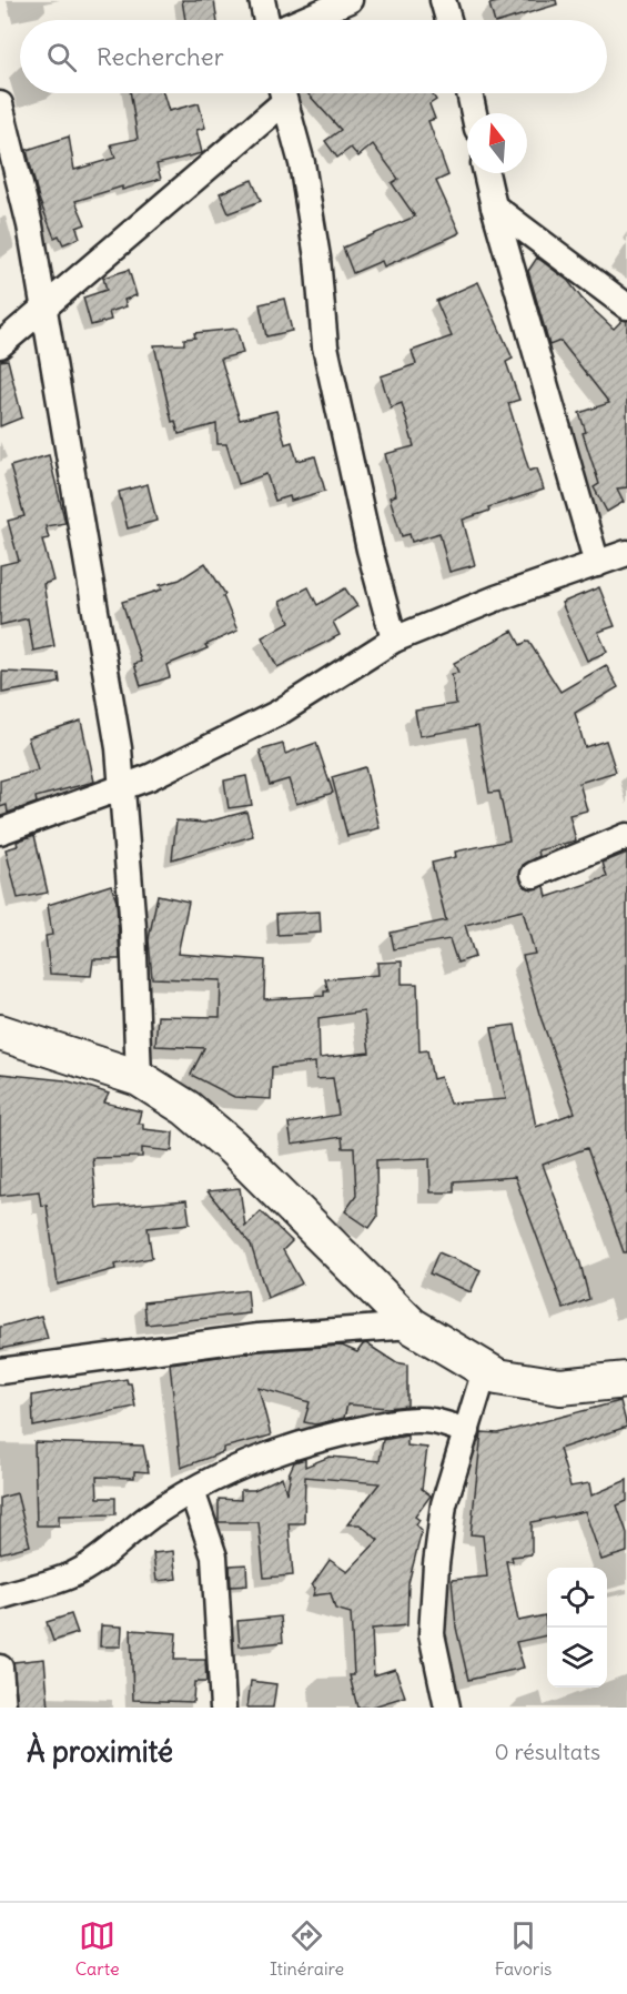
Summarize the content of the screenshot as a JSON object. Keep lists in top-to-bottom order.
{
  "north": "top",
  "page": {
    "search": "Rechercher",
    "heading": ["À proximité", "0 résultats"],
    "nav": ["Carte", "Itinéraire", "Favoris"]
  }
}
